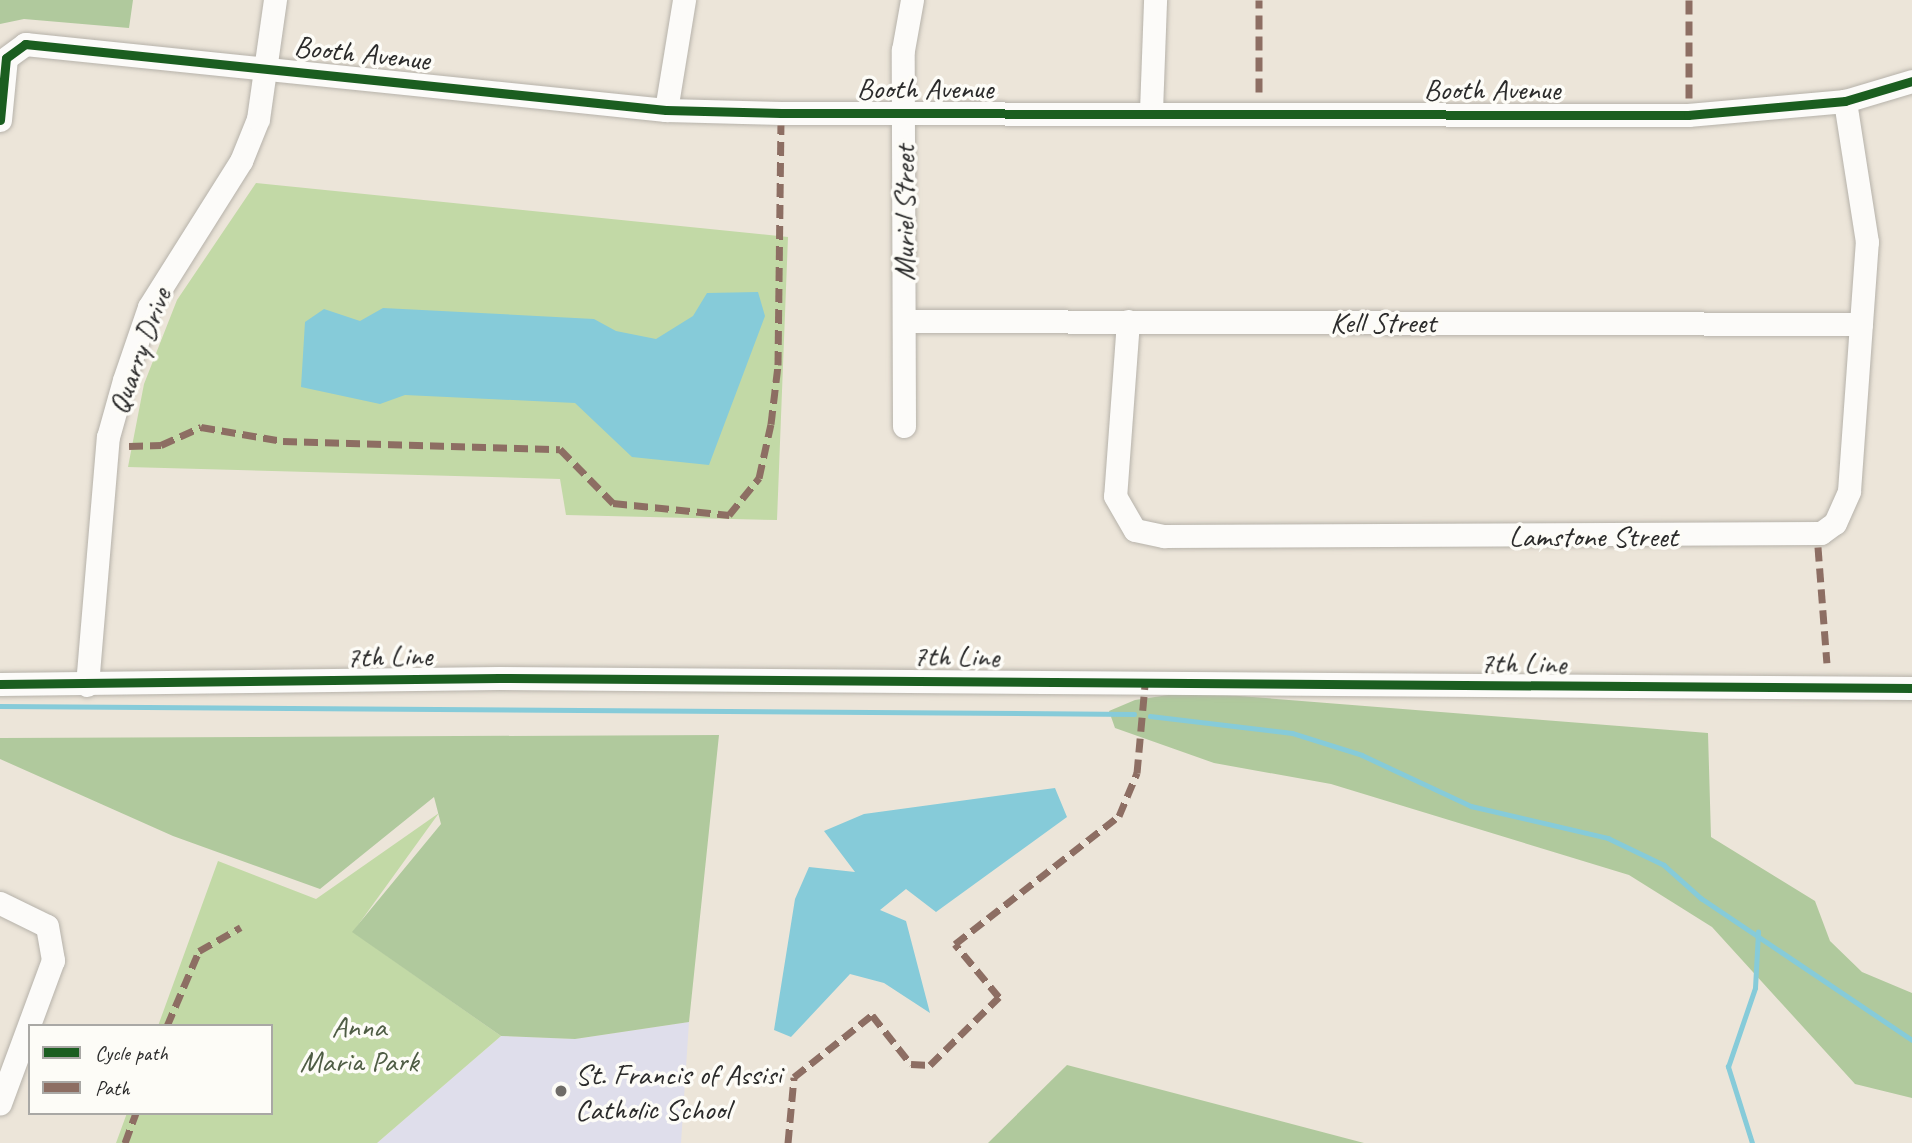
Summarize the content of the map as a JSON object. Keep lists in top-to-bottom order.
{
  "streets": {
    "street": [
      "Booth Avenue",
      "Muriel Street",
      "Kell Street",
      "Quarry Drive",
      "Lamstone Street",
      "7th Line"
    ]
  },
  "crossings": [
    ["Booth Avenue", "Muriel Street"],
    ["Booth Avenue", "Quarry Drive"],
    ["Booth Avenue", "Lamstone Street"],
    ["Muriel Street", "Kell Street"],
    ["Kell Street", "Lamstone Street"],
    ["Quarry Drive", "7th Line"]
  ],
  "parks": ["Anna Maria Park"],
  "places": ["St. Francis of Assisi Catholic School"],
  "legend": ["Cycle path", "Path"]
}
